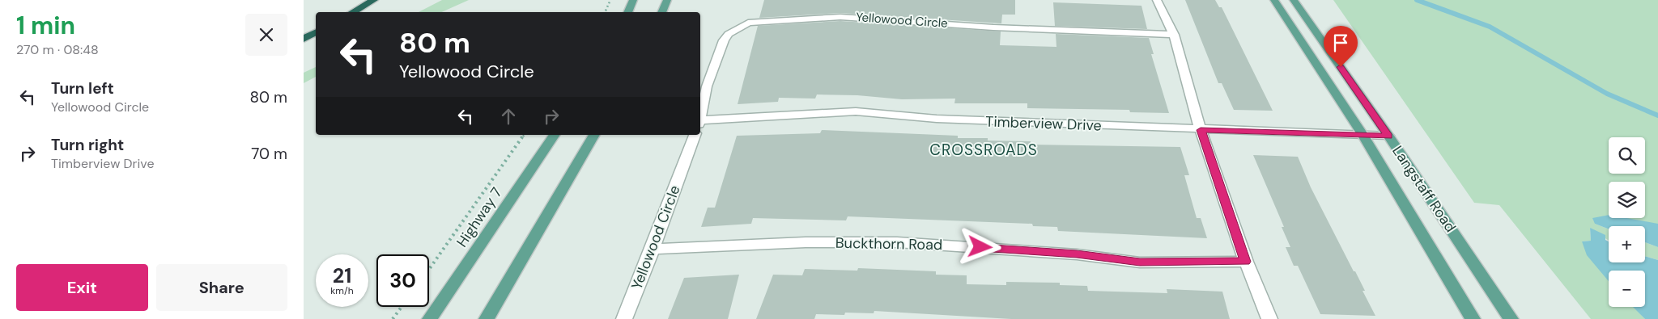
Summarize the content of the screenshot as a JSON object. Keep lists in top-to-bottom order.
{
  "streets": {
    "main road": ["Langstaff Road", "Highway 7"],
    "street": ["Yellowood Circle", "Timberview Drive", "Buckthorn Road"]
  },
  "crossings": [
    ["Yellowood Circle", "Buckthorn Road"],
    ["Timberview Drive", "Langstaff Road"]
  ],
  "districts": ["CROSSROADS"],
  "page": {
    "heading": ["1 min", "270 m · 08:48"],
    "turn": ["80 m", "Yellowood Circle"],
    "list": [
      {
        "name": "Turn left",
        "note": "Yellowood Circle",
        "value": "80 m"
      },
      {
        "name": "Turn right",
        "note": "Timberview Drive",
        "value": "70 m"
      }
    ],
    "map_buttons": ["+", "−"],
    "speed": "21 km/h",
    "limit": "30",
    "buttons": ["Exit", "Share"]
  }
}
